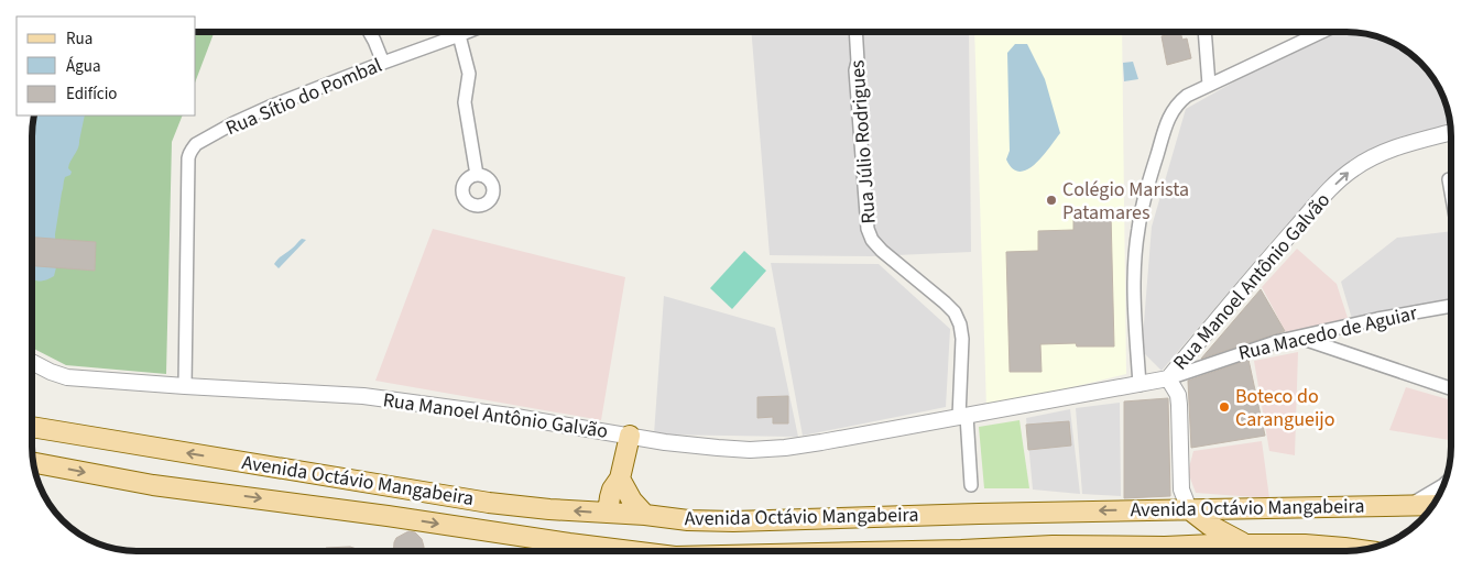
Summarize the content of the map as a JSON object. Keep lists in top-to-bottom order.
{
  "streets": {
    "main road": ["Avenida Octávio Mangabeira"],
    "street": [
      "Rua Sítio do Pombal",
      "Rua Júlio Rodrigues",
      "Rua Manoel Antônio Galvão",
      "Rua Macedo de Aguiar"
    ]
  },
  "crossings": [
    ["Rua Sítio do Pombal", "Rua Manoel Antônio Galvão"],
    ["Rua Júlio Rodrigues", "Rua Manoel Antônio Galvão"],
    ["Rua Manoel Antônio Galvão", "Rua Macedo de Aguiar"]
  ],
  "places": ["Colégio Marista Patamares", "Boteco do Carangueijo"],
  "legend": ["Rua", "Água", "Edifício"]
}
